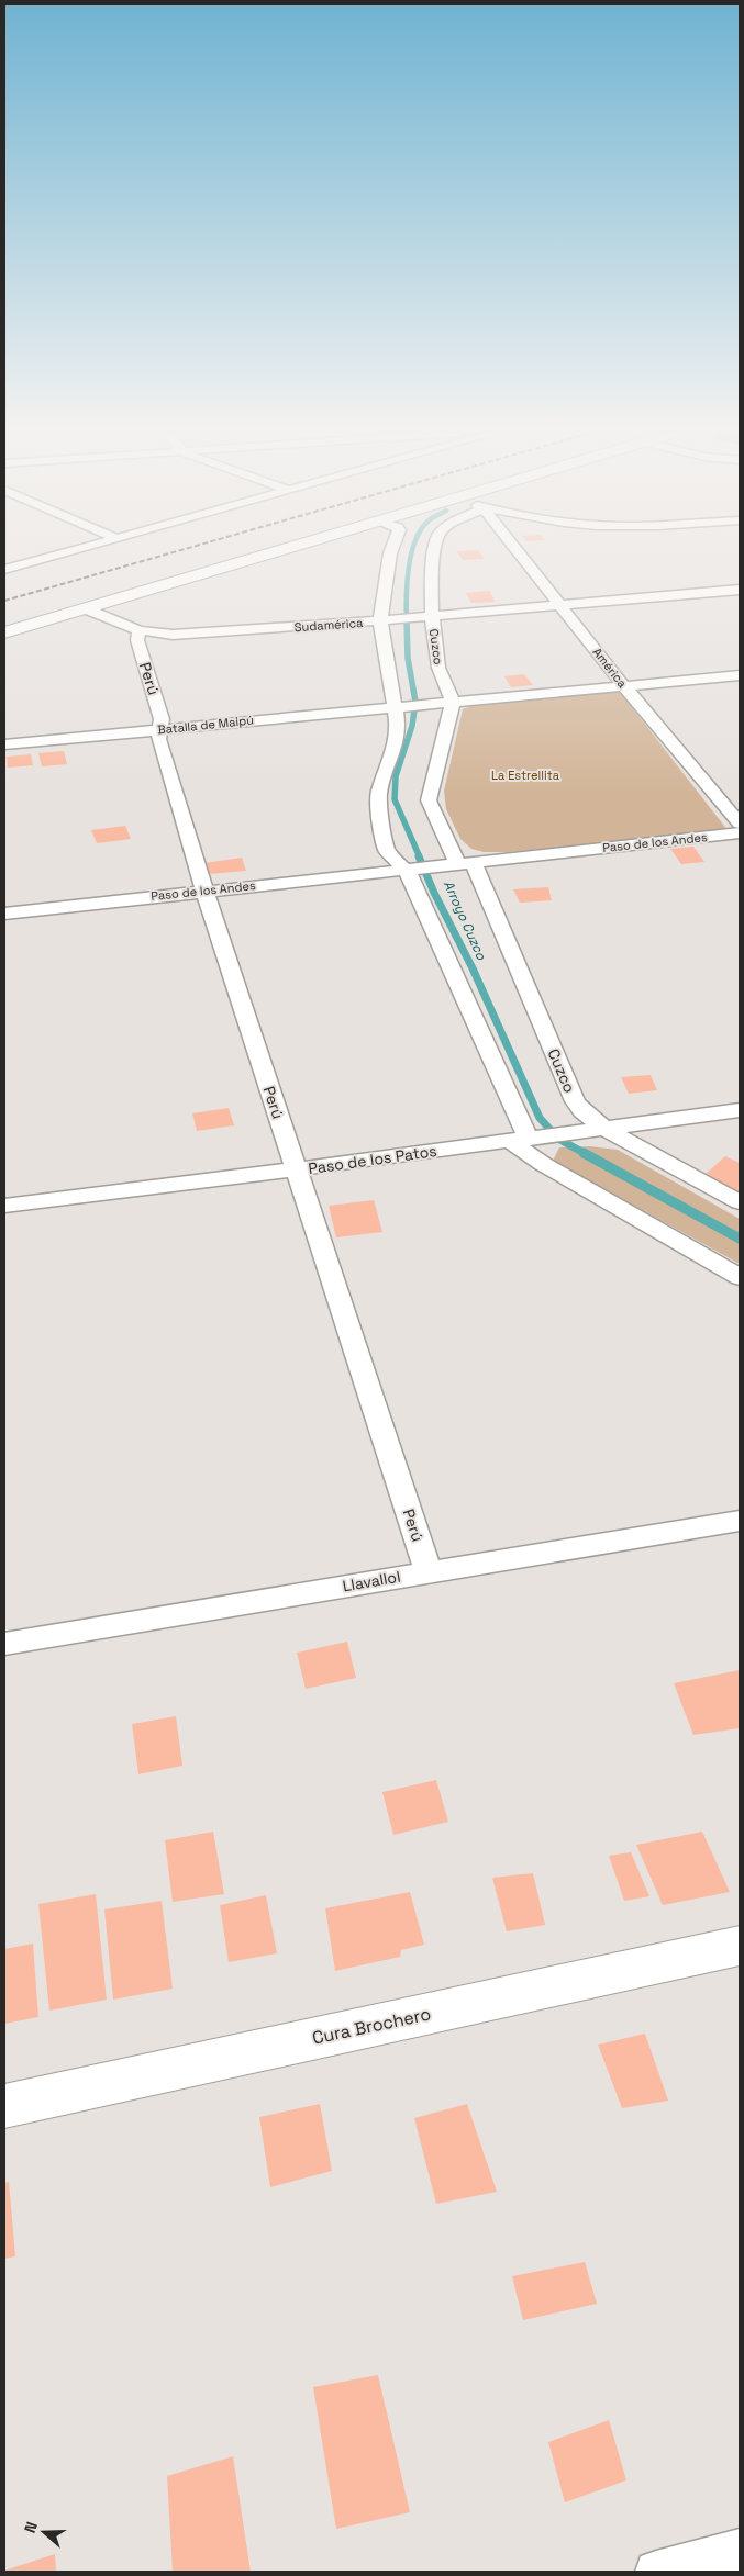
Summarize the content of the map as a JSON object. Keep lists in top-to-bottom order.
{
  "streets": {
    "street": [
      "Sudamérica",
      "Cuzco",
      "América",
      "Perú",
      "Batalla de Maipú",
      "Paso de los Andes",
      "Paso de los Patos",
      "Llavallol",
      "Cura Brochero"
    ]
  },
  "crossings": [
    ["Sudamérica", "Cuzco"],
    ["Sudamérica", "América"],
    ["Sudamérica", "Perú"],
    ["Cuzco", "Batalla de Maipú"],
    ["Cuzco", "Paso de los Andes"],
    ["Cuzco", "Paso de los Patos"],
    ["Perú", "Batalla de Maipú"],
    ["Perú", "Paso de los Andes"],
    ["Perú", "Paso de los Patos"],
    ["Perú", "Llavallol"]
  ],
  "water": ["Arroyo Cuzco"],
  "parks": ["La Estrellita"],
  "north": "left"
}
